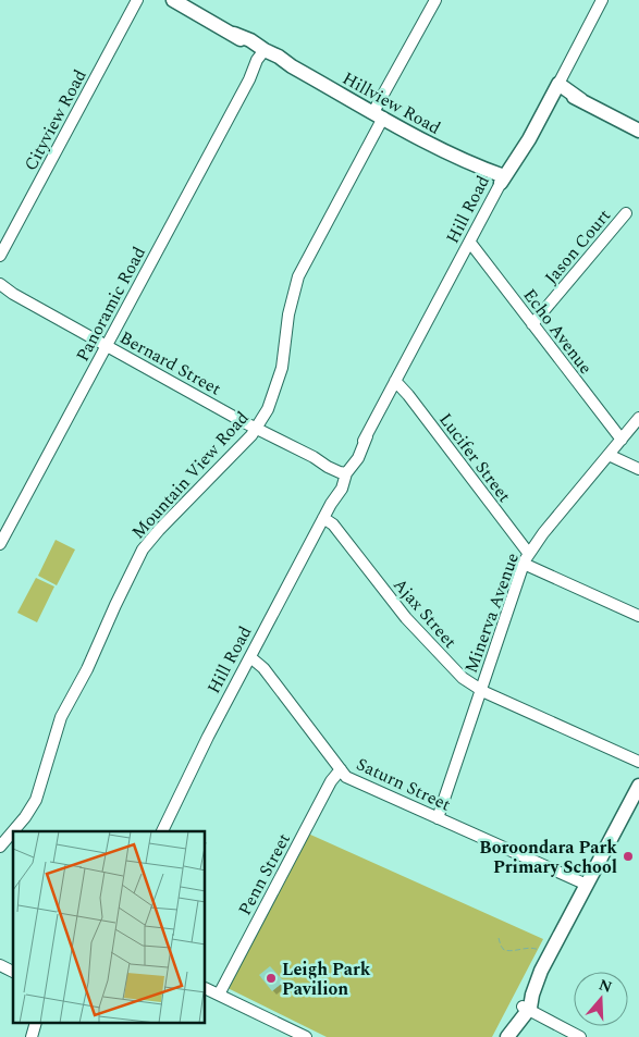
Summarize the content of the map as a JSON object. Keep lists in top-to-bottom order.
{
  "streets": {
    "street": [
      "Hillview Road",
      "Cityview Road",
      "Hill Road",
      "Jason Court",
      "Panoramic Road",
      "Echo Avenue",
      "Bernard Street",
      "Lucifer Street",
      "Mountain View Road",
      "Ajax Street",
      "Minerva Avenue",
      "Saturn Street",
      "Penn Street"
    ]
  },
  "crossings": [
    ["Hillview Road", "Hill Road"],
    ["Hillview Road", "Panoramic Road"],
    ["Hillview Road", "Mountain View Road"],
    ["Hill Road", "Echo Avenue"],
    ["Hill Road", "Bernard Street"],
    ["Hill Road", "Lucifer Street"],
    ["Hill Road", "Ajax Street"],
    ["Hill Road", "Saturn Street"],
    ["Jason Court", "Echo Avenue"],
    ["Panoramic Road", "Bernard Street"],
    ["Echo Avenue", "Minerva Avenue"],
    ["Bernard Street", "Mountain View Road"],
    ["Lucifer Street", "Minerva Avenue"],
    ["Ajax Street", "Minerva Avenue"],
    ["Minerva Avenue", "Saturn Street"],
    ["Saturn Street", "Penn Street"]
  ],
  "places": ["Boroondara Park Primary School", "Leigh Park Pavilion"],
  "north": "top"
}
